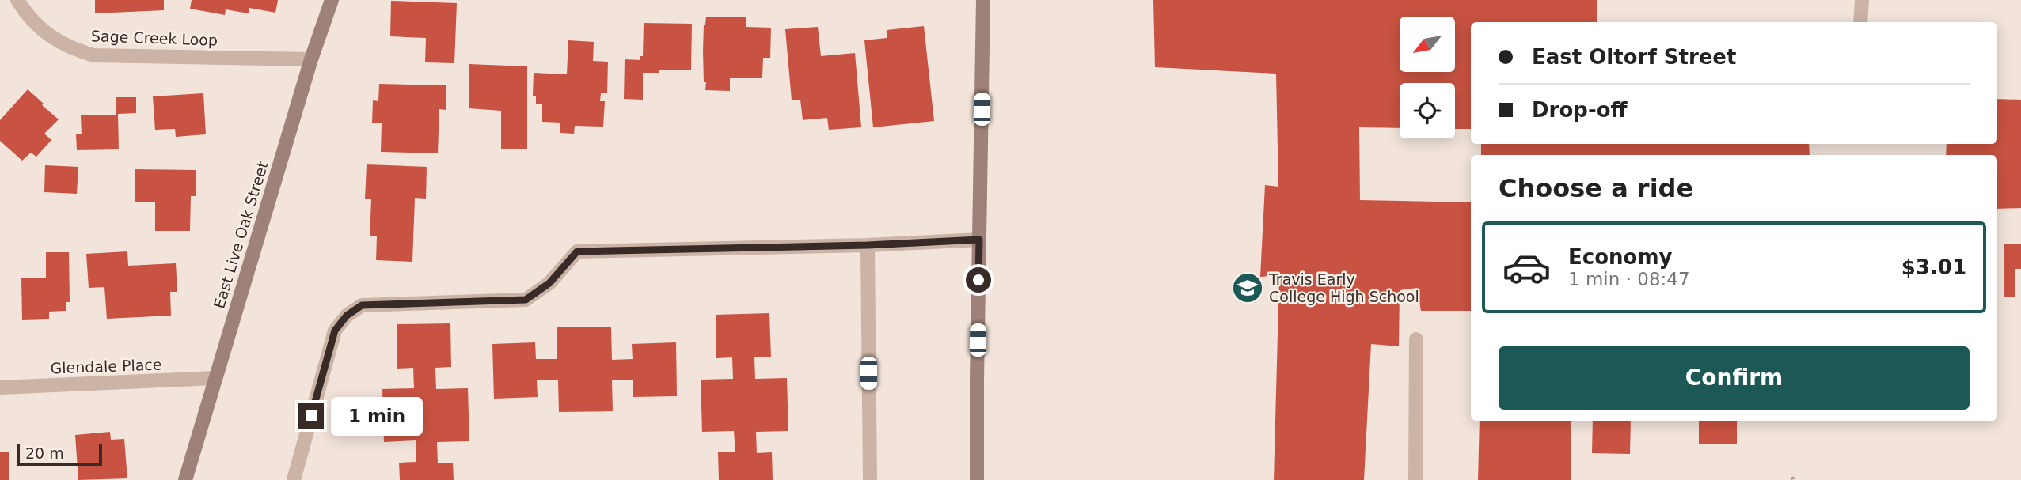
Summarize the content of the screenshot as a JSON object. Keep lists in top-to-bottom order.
{
  "streets": {
    "street": ["Sage Creek Loop", "East Live Oak Street", "Glendale Place"]
  },
  "crossings": [
    ["Sage Creek Loop", "East Live Oak Street"],
    ["East Live Oak Street", "Glendale Place"]
  ],
  "places": {
    "school or university": ["Travis Early College High School"]
  },
  "scale_bar": "20 m",
  "north": "bottom left",
  "page": {
    "banner": ["East Oltorf Street", "Drop-off"],
    "heading": "Choose a ride",
    "list": [
      {
        "name": "Economy",
        "note": "1 min · 08:47",
        "value": "$3.01"
      }
    ],
    "buttons": "Confirm",
    "bubble": "1 min",
    "scale": "20 m"
  }
}
